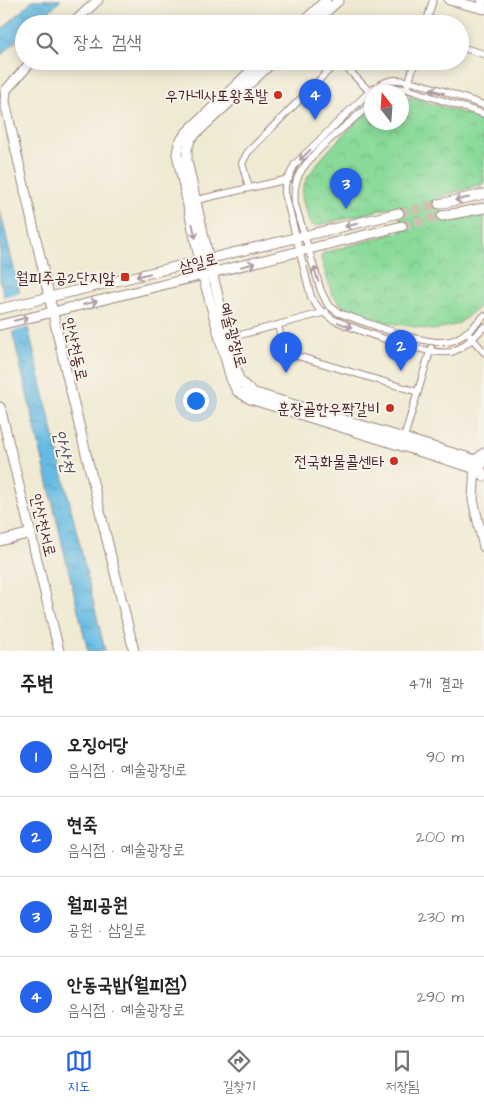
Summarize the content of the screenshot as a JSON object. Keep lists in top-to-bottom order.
{
  "streets": {
    "street": [
      "삼일로",
      "예술광장1로",
      "안산천동로",
      "안산천서로"
    ]
  },
  "crossings": [
    ["삼일로", "예술광장1로"],
    ["삼일로", "안산천동로"]
  ],
  "water": ["안산천"],
  "places": {
    "other": ["우가네사또왕족발", "훈장골한우짝갈비", "전국화물콜센타"],
    "transit": ["월피주공2단지앞"]
  },
  "north": "top",
  "page": {
    "search": "장소 검색",
    "pins": [
      "4",
      "3",
      "2",
      "1"
    ],
    "heading": ["주변", "4개 결과"],
    "list": [
      {
        "mark": "1",
        "name": "오징어당",
        "note": "음식점 · 예술광장1로",
        "value": "90 m"
      },
      {
        "mark": "2",
        "name": "현죽",
        "note": "음식점 · 예술광장로",
        "value": "200 m"
      },
      {
        "mark": "3",
        "name": "월피공원",
        "note": "공원 · 삼일로",
        "value": "230 m"
      },
      {
        "mark": "4",
        "name": "안동국밥(월피점)",
        "note": "음식점 · 예술광장로",
        "value": "290 m"
      }
    ],
    "nav": ["지도", "길찾기", "저장됨"]
  }
}
